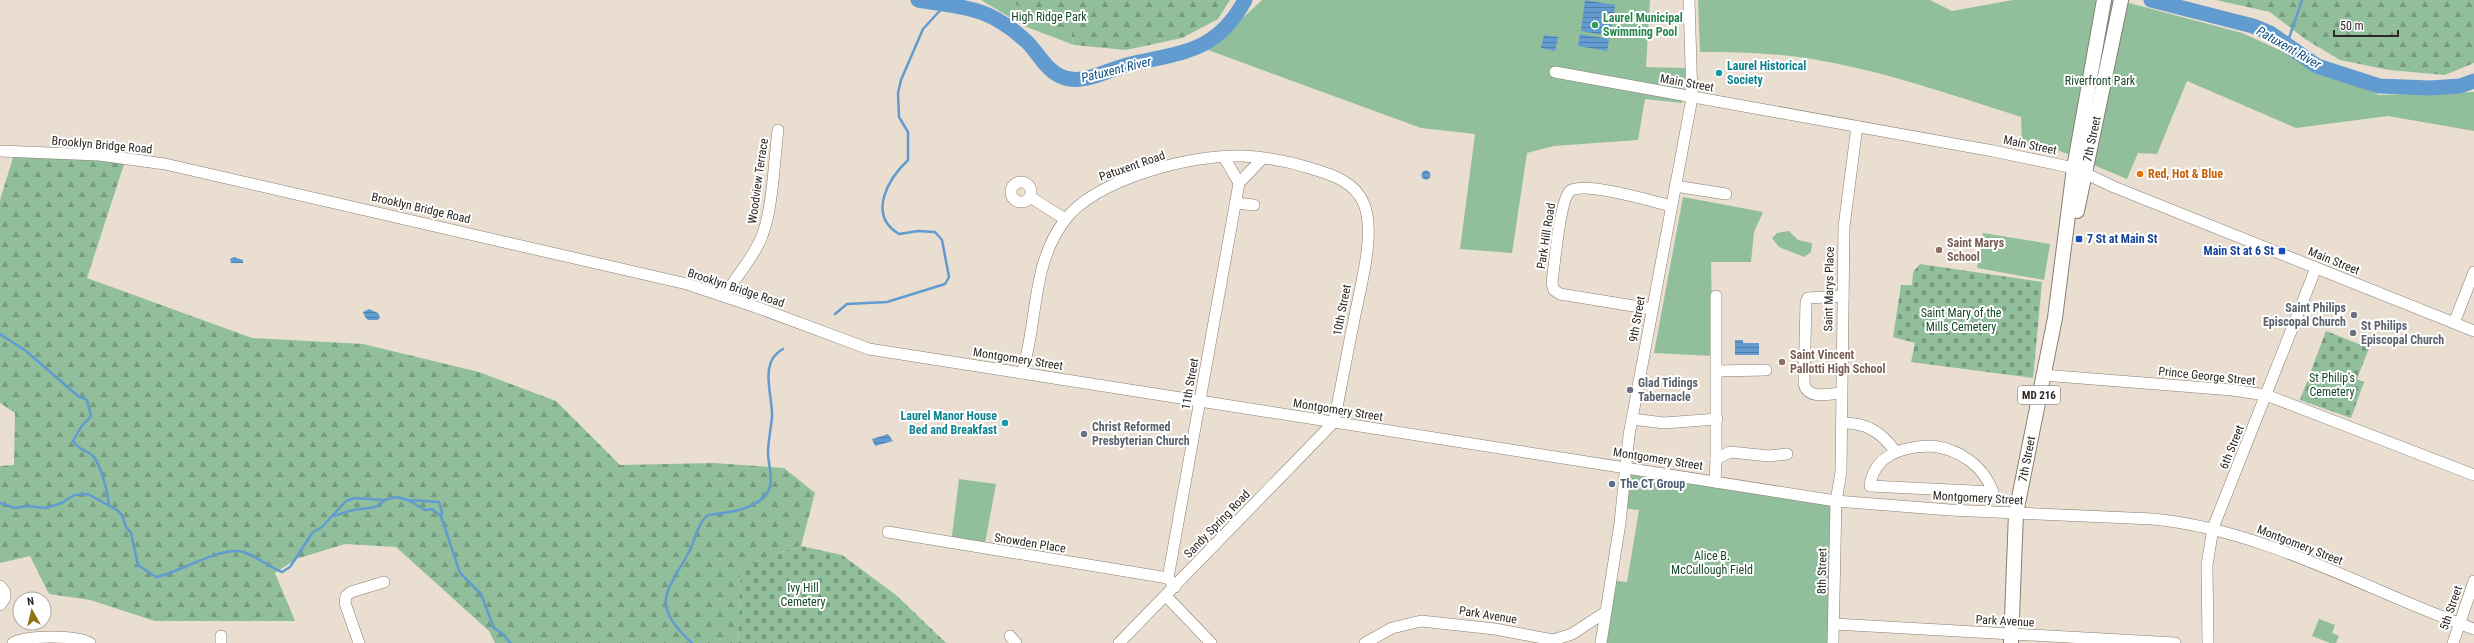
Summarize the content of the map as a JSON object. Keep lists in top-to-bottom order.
{
  "streets": {
    "main road": ["7th Street", "MD 216"],
    "street": [
      "Main Street",
      "Brooklyn Bridge Road",
      "Patuxent Road",
      "Woodview Terrace",
      "Park Hill Road",
      "Saint Marys Place",
      "10th Street",
      "9th Street",
      "Montgomery Street",
      "Prince George Street",
      "11th Street",
      "6th Street",
      "Sandy Spring Road",
      "Snowden Place",
      "8th Street",
      "5th Street",
      "Park Avenue"
    ]
  },
  "crossings": [
    ["Main Street", "7th Street"],
    ["Main Street", "Saint Marys Place"],
    ["Main Street", "9th Street"],
    ["Main Street", "6th Street"],
    ["7th Street", "Montgomery Street"],
    ["7th Street", "Prince George Street"],
    ["7th Street", "Park Avenue"],
    ["Brooklyn Bridge Road", "Woodview Terrace"],
    ["Brooklyn Bridge Road", "Montgomery Street"],
    ["Patuxent Road", "10th Street"],
    ["Patuxent Road", "Montgomery Street"],
    ["Park Hill Road", "9th Street"],
    ["Saint Marys Place", "Montgomery Street"],
    ["Saint Marys Place", "8th Street"],
    ["10th Street", "Montgomery Street"],
    ["10th Street", "Sandy Spring Road"],
    ["9th Street", "Montgomery Street"],
    ["9th Street", "Park Avenue"],
    ["Montgomery Street", "11th Street"],
    ["Montgomery Street", "6th Street"],
    ["Montgomery Street", "Sandy Spring Road"],
    ["Montgomery Street", "8th Street"],
    ["Montgomery Street", "5th Street"],
    ["Prince George Street", "6th Street"],
    ["11th Street", "Snowden Place"],
    ["8th Street", "Park Avenue"]
  ],
  "water": ["Patuxent River"],
  "parks": [
    "High Ridge Park",
    "Riverfront Park",
    "Saint Mary of the Mills Cemetery",
    "St Philip's Cemetery",
    "Alice B. McCullough Field",
    "Ivy Hill Cemetery"
  ],
  "places": {
    "other": [
      "Laurel Municipal Swimming Pool",
      "Laurel Historical Society",
      "Red, Hot & Blue",
      "Saint Marys School",
      "Saint Philips Episcopal Church",
      "St Philips Episcopal Church",
      "Saint Vincent Pallotti High School",
      "Glad Tidings Tabernacle",
      "Laurel Manor House Bed and Breakfast",
      "Christ Reformed Presbyterian Church",
      "The CT Group"
    ],
    "transit": ["7 St at Main St", "Main St at 6 St"]
  },
  "scale_bar": "50 m",
  "north": "top"
}
